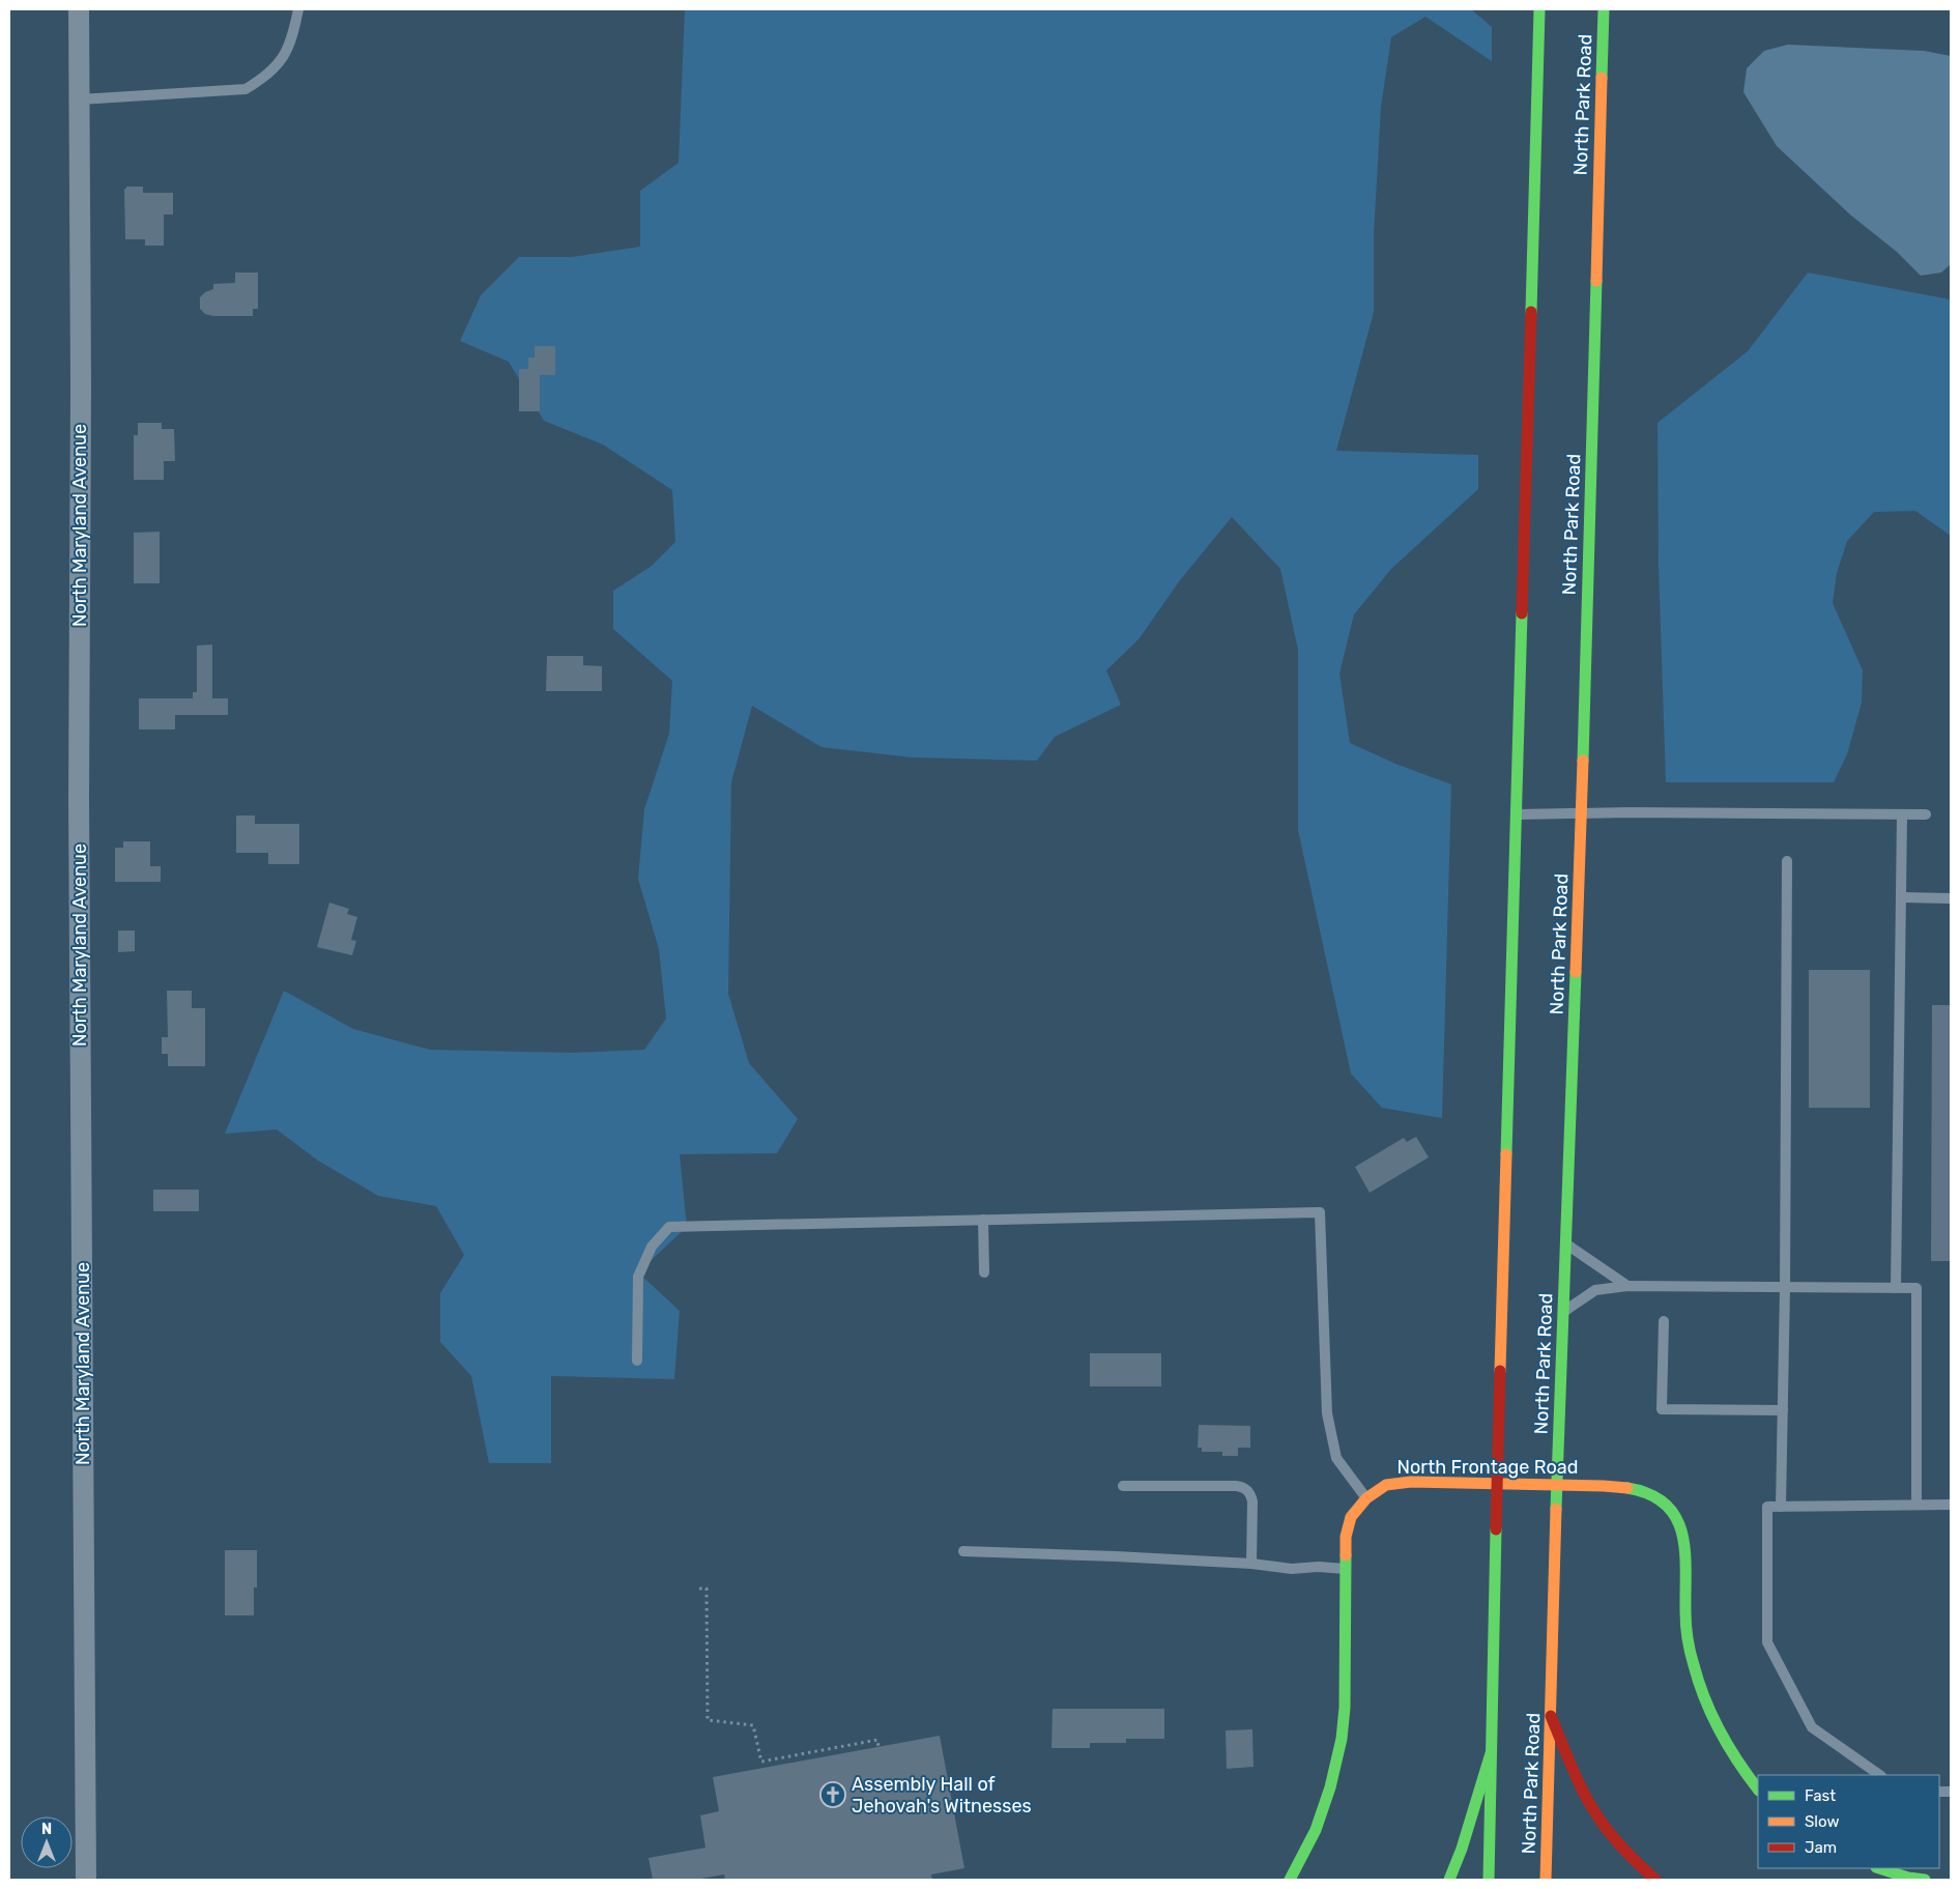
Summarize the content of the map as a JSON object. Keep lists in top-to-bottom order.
{
  "streets": {
    "main road": ["North Park Road", "North Frontage Road"],
    "street": ["North Maryland Avenue"]
  },
  "crossings": [
    ["North Park Road", "North Frontage Road"]
  ],
  "places": {
    "church": ["Assembly Hall of Jehovah's Witnesses"]
  },
  "legend": ["Fast", "Slow", "Jam"],
  "north": "top"
}
